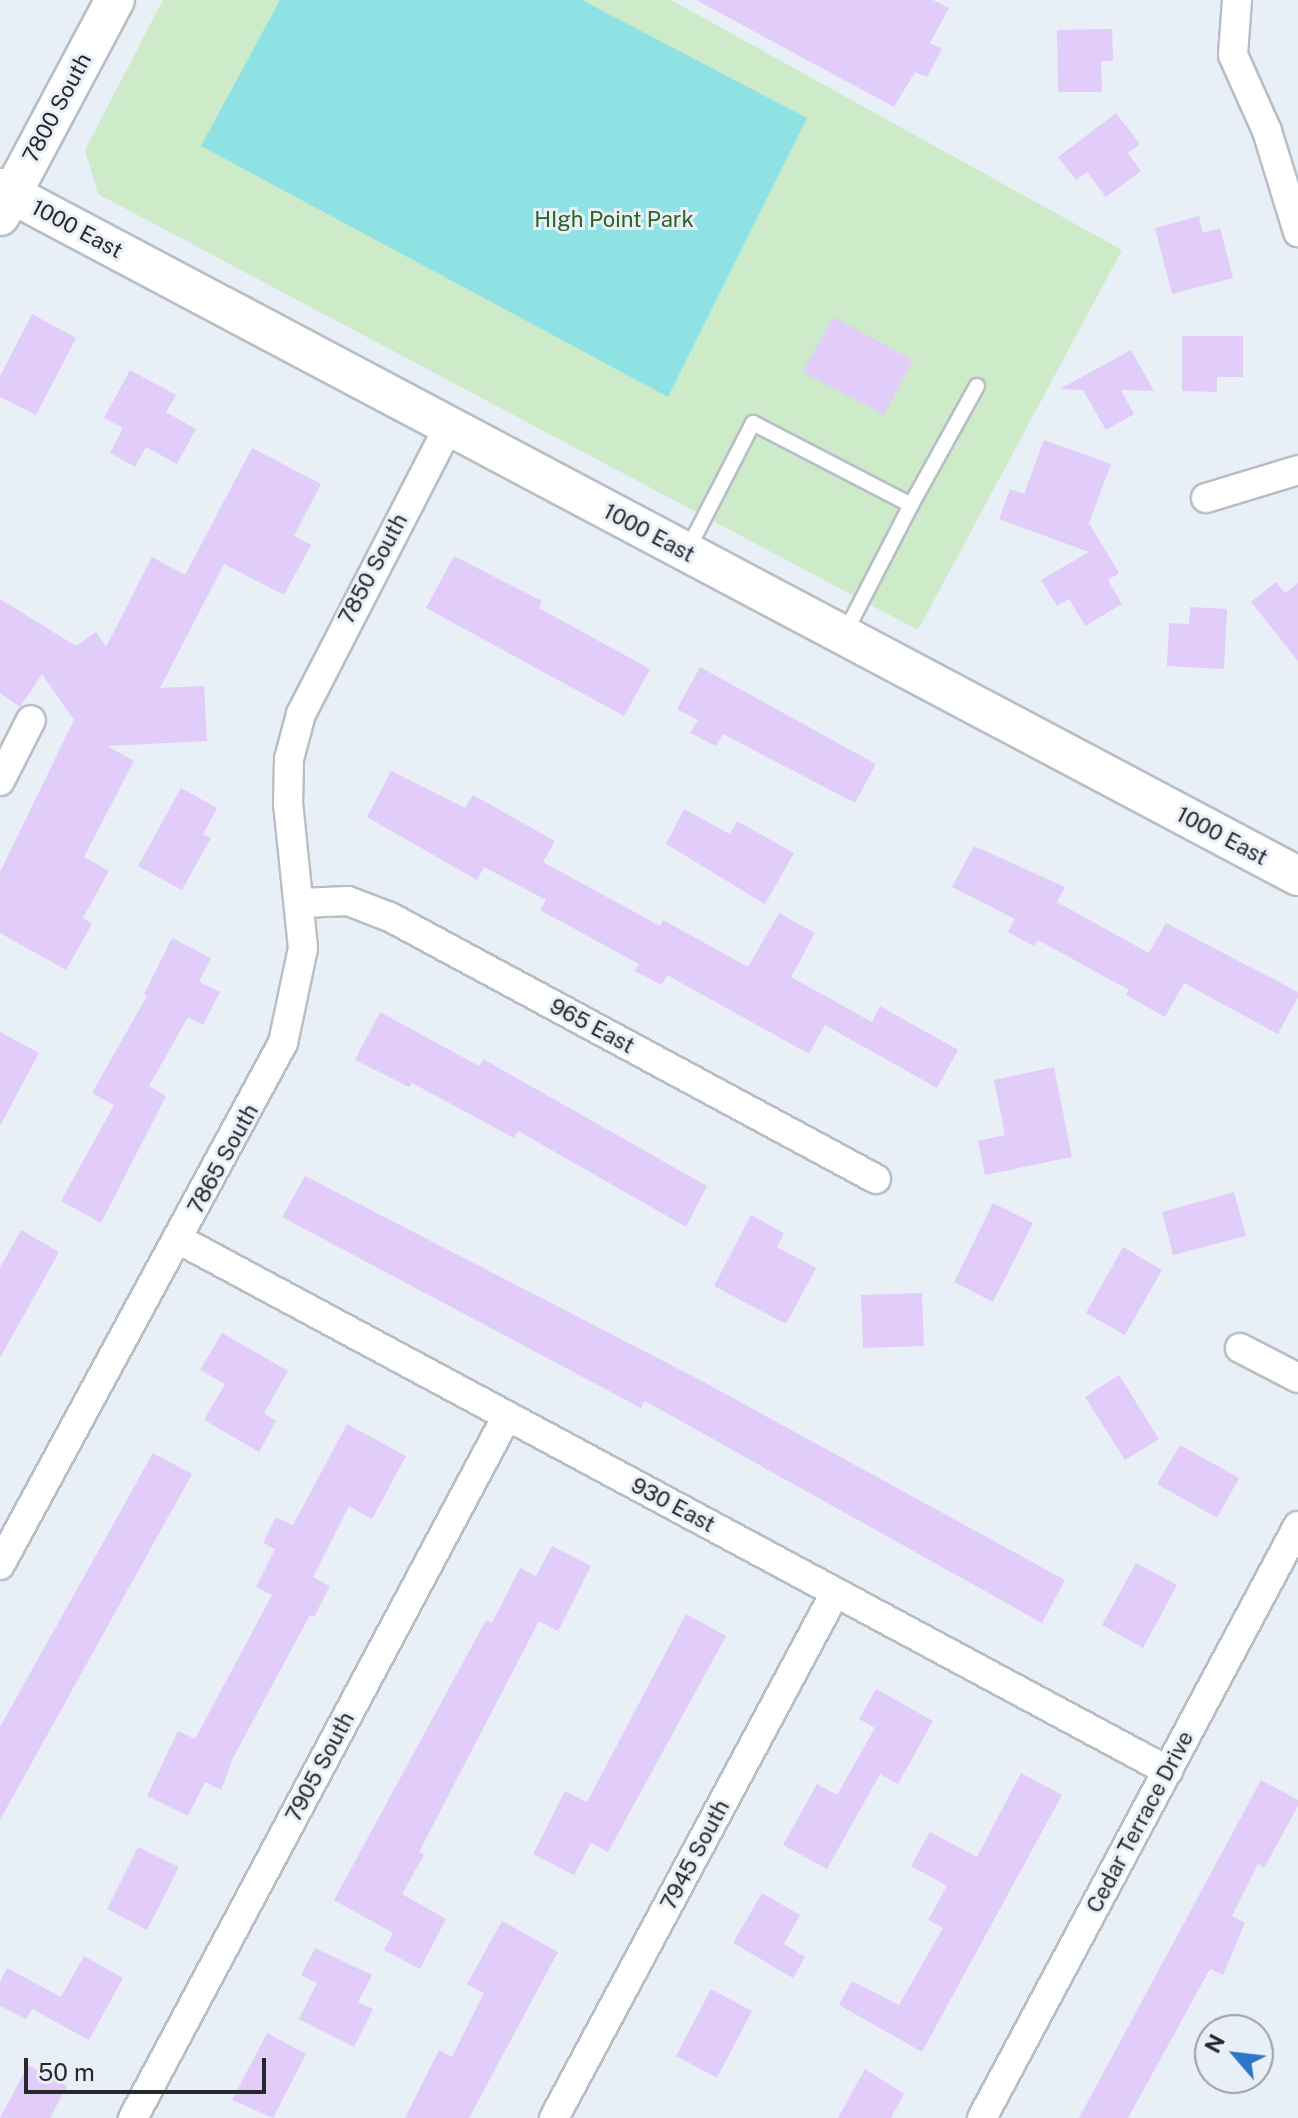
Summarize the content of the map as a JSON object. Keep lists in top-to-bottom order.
{
  "streets": {
    "street": [
      "7800 South",
      "1000 East",
      "7850 South",
      "965 East",
      "7865 South",
      "930 East",
      "7905 South",
      "Cedar Terrace Drive",
      "7945 South"
    ]
  },
  "crossings": [
    ["7800 South", "1000 East"],
    ["1000 East", "7850 South"],
    ["7850 South", "7865 South"],
    ["965 East", "7865 South"],
    ["7865 South", "930 East"],
    ["930 East", "7905 South"],
    ["930 East", "Cedar Terrace Drive"],
    ["930 East", "7945 South"]
  ],
  "parks": ["HIgh Point Park"],
  "scale_bar": "50 m",
  "north": "top left"
}
